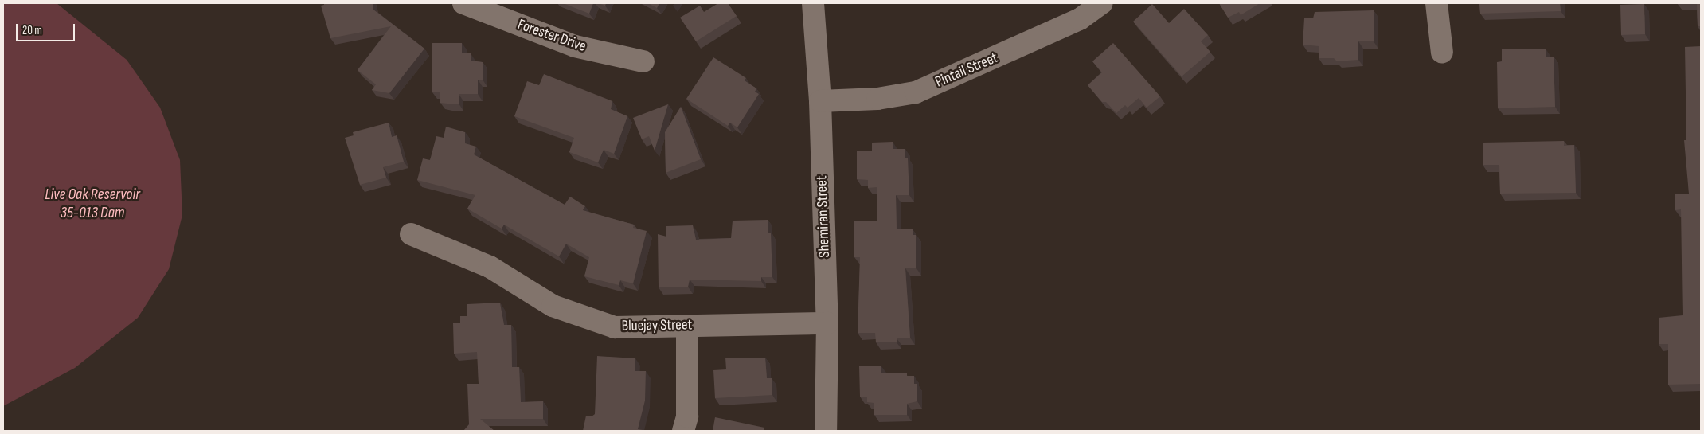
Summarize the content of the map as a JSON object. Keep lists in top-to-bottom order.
{
  "streets": {
    "street": [
      "Forester Drive",
      "Pintail Street",
      "Shemiran Street",
      "Bluejay Street"
    ]
  },
  "crossings": [
    ["Pintail Street", "Shemiran Street"],
    ["Shemiran Street", "Bluejay Street"]
  ],
  "water": ["Live Oak Reservoir 35-013 Dam"],
  "scale_bar": "20 m"
}
